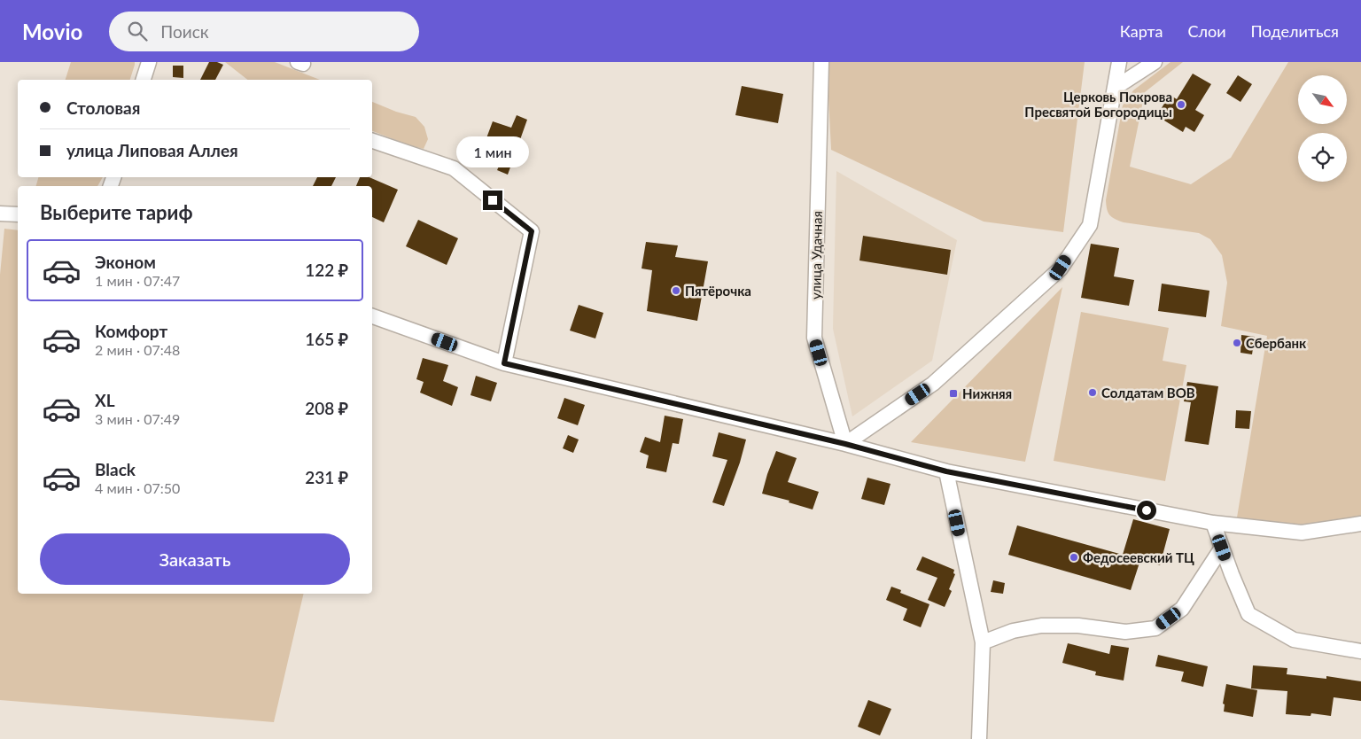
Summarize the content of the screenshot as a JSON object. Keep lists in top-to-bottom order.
{
  "streets": {
    "street": ["улица Удачная"]
  },
  "places": {
    "other": [
      "Церковь Покрова Пресвятой Богородицы",
      "Пятёрочка",
      "Сбербанк",
      "Солдатам ВОВ",
      "Федосеевский ТЦ"
    ],
    "transit": ["Нижняя"]
  },
  "north": "bottom right",
  "page": {
    "header": "Movio",
    "search": "Поиск",
    "nav": ["Карта", "Слои", "Поделиться"],
    "banner": ["Столовая", "улица Липовая Аллея"],
    "bubble": "1 мин",
    "heading": "Выберите тариф",
    "list": [
      {
        "name": "Эконом",
        "note": "1 мин · 07:47",
        "value": "122 ₽"
      },
      {
        "name": "Комфорт",
        "note": "2 мин · 07:48",
        "value": "165 ₽"
      },
      {
        "name": "XL",
        "note": "3 мин · 07:49",
        "value": "208 ₽"
      },
      {
        "name": "Black",
        "note": "4 мин · 07:50",
        "value": "231 ₽"
      }
    ],
    "buttons": "Заказать"
  }
}
